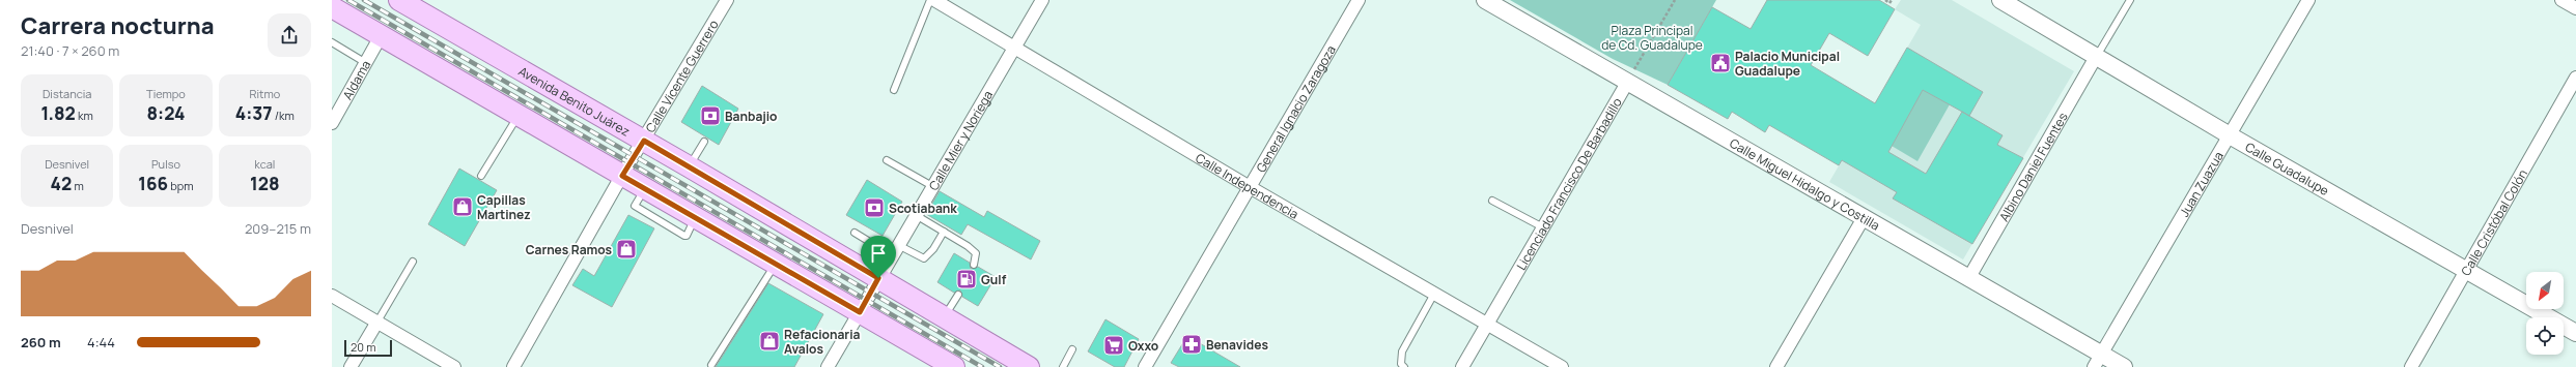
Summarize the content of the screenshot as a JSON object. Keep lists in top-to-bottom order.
{
  "streets": {
    "main road": ["Avenida Benito Juárez"],
    "street": [
      "Calle Vicente Guerrero",
      "Aldama",
      "General Ignacio Zaragoza",
      "Calle Mier y Noriega",
      "Albino Daniel Fuentes",
      "Calle Guadalupe",
      "Licenciado Francisco De Barbadillo",
      "Calle Miguel Hidalgo y Costilla",
      "Juan Zuazua",
      "Calle Independencia",
      "Calle Cristóbal Colón"
    ]
  },
  "crossings": [
    ["Calle Vicente Guerrero", "Avenida Benito Juárez"],
    ["Avenida Benito Juárez", "Calle Mier y Noriega"],
    ["General Ignacio Zaragoza", "Calle Independencia"],
    ["Calle Mier y Noriega", "Calle Independencia"],
    ["Albino Daniel Fuentes", "Calle Guadalupe"],
    ["Albino Daniel Fuentes", "Calle Miguel Hidalgo y Costilla"],
    ["Calle Guadalupe", "Juan Zuazua"],
    ["Calle Guadalupe", "Calle Cristóbal Colón"],
    ["Licenciado Francisco De Barbadillo", "Calle Miguel Hidalgo y Costilla"],
    ["Licenciado Francisco De Barbadillo", "Calle Independencia"],
    ["Calle Miguel Hidalgo y Costilla", "Juan Zuazua"]
  ],
  "parks": ["Plaza Principal de Cd. Guadalupe"],
  "places": {
    "public building": ["Palacio Municipal Guadalupe"],
    "bank": ["Banbajio", "Scotiabank"],
    "shop": ["Capillas Martinez", "Carnes Ramos", "Refacionaria Avalos"],
    "fuel station": ["Gulf"],
    "pharmacy": ["Benavides"],
    "supermarket": ["Oxxo"]
  },
  "scale_bar": "20 m",
  "north": "bottom left",
  "page": {
    "heading": ["Carrera nocturna", "21:40 · 7 × 260 m"],
    "stats": [
      ["Distancia", "1.82 km"],
      ["Tiempo", "8:24"],
      ["Ritmo", "4:37 /km"],
      ["Desnivel", "42 m"],
      ["Pulso", "166 bpm"],
      ["kcal", "128"]
    ],
    "chart": ["Desnivel", "209–215 m"],
    "list": [
      {
        "name": "260 m",
        "note": "4:44"
      }
    ],
    "scale": "20 m"
  }
}
